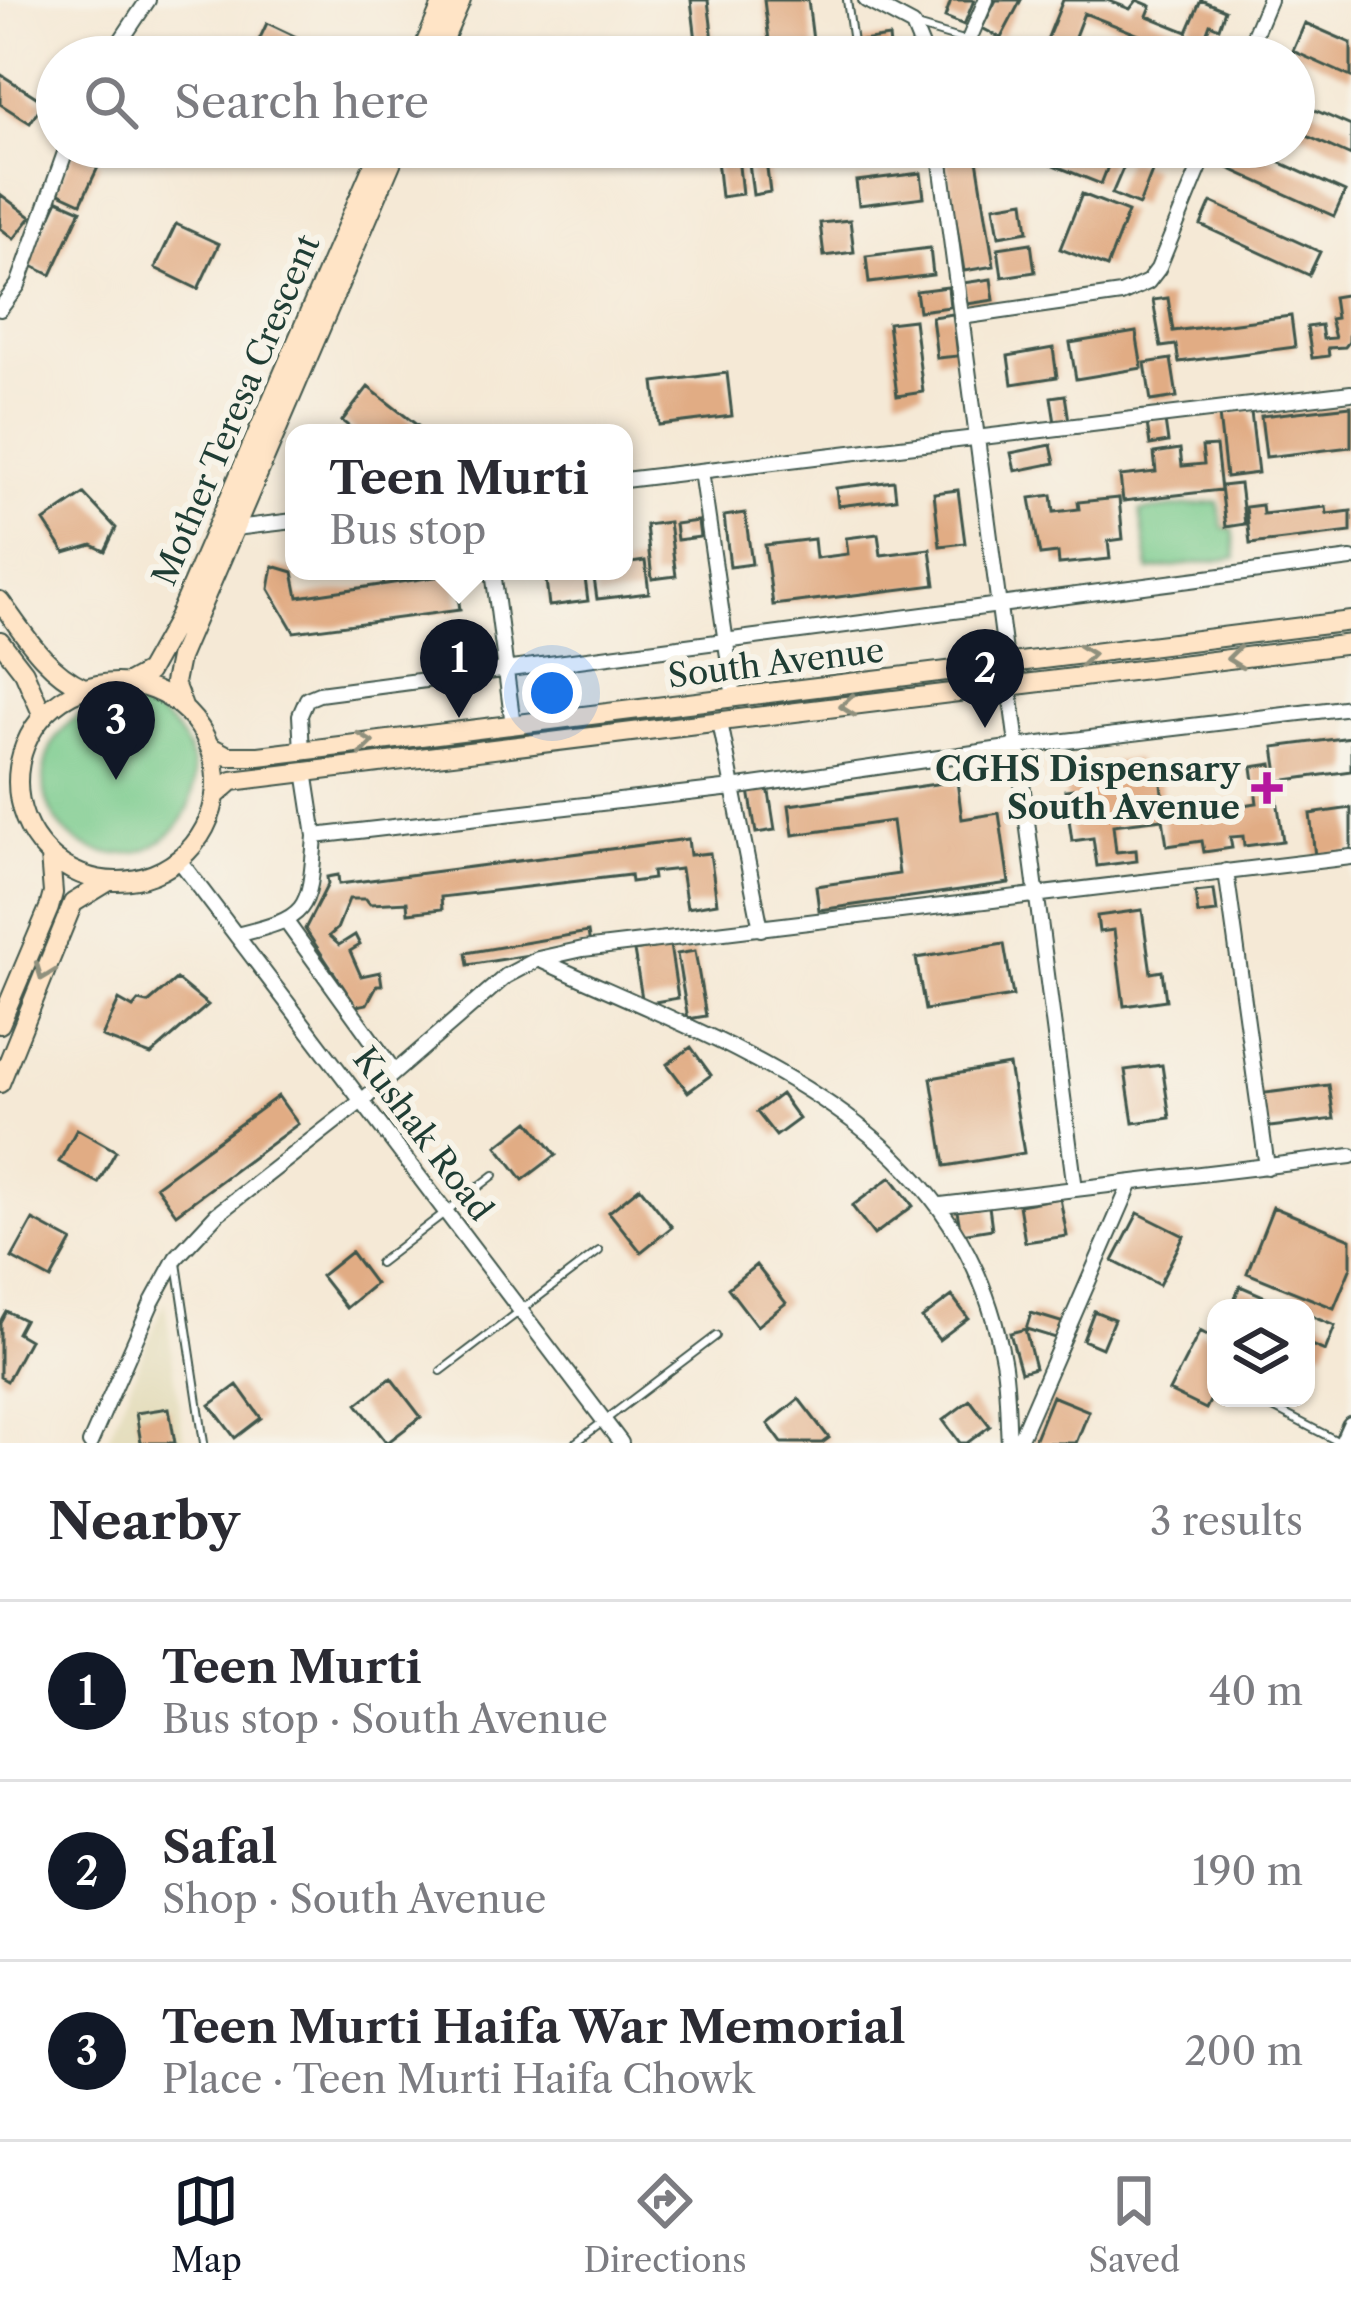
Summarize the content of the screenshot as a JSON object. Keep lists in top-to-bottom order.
{
  "streets": {
    "main road": ["Mother Teresa Crescent", "South Avenue"],
    "street": ["Kushak Road"]
  },
  "crossings": [
    ["Mother Teresa Crescent", "South Avenue"],
    ["Mother Teresa Crescent", "Kushak Road"],
    ["South Avenue", "Kushak Road"]
  ],
  "places": {
    "health": ["CGHS Dispensary South Avenue"]
  },
  "page": {
    "search": "Search here",
    "popup": ["Teen Murti", "Bus stop"],
    "pins": ["1", "2", "3"],
    "heading": ["Nearby", "3 results"],
    "list": [
      {
        "mark": "1",
        "name": "Teen Murti",
        "note": "Bus stop · South Avenue",
        "value": "40 m"
      },
      {
        "mark": "2",
        "name": "Safal",
        "note": "Shop · South Avenue",
        "value": "190 m"
      },
      {
        "mark": "3",
        "name": "Teen Murti Haifa War Memorial",
        "note": "Place · Teen Murti Haifa Chowk",
        "value": "200 m"
      }
    ],
    "nav": ["Map", "Directions", "Saved"]
  }
}
